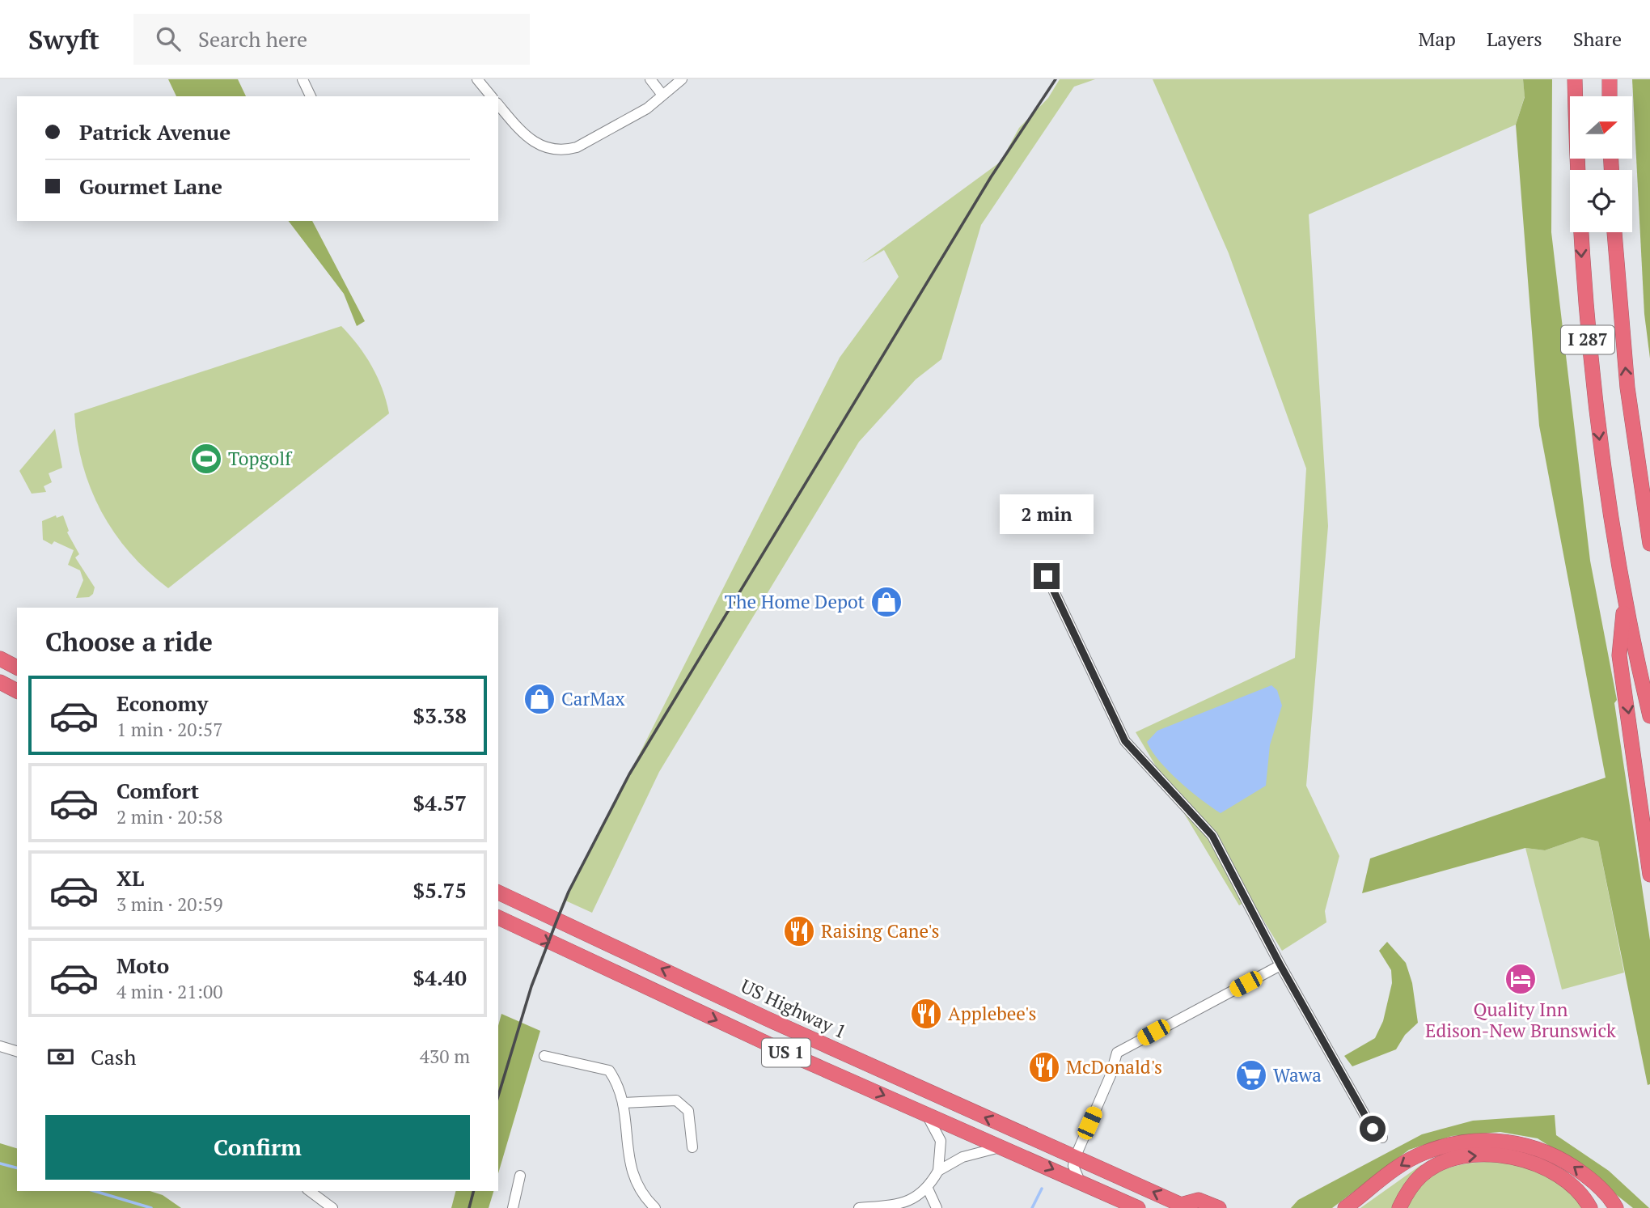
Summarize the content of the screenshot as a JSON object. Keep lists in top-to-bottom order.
{
  "streets": {
    "highway": ["I 287", "US Highway 1", "US 1"]
  },
  "crossings": [
    ["US Highway 1", "US 1"]
  ],
  "places": {
    "sports": ["Topgolf"],
    "shop": ["The Home Depot", "CarMax"],
    "restaurant": ["Raising Cane's", "Applebee's", "McDonald's"],
    "hotel": ["Quality Inn Edison-New Brunswick"],
    "supermarket": ["Wawa"]
  },
  "north": "right",
  "page": {
    "header": "Swyft",
    "search": "Search here",
    "nav": ["Map", "Layers", "Share"],
    "banner": ["Patrick Avenue", "Gourmet Lane"],
    "bubble": "2 min",
    "heading": "Choose a ride",
    "list": [
      {
        "name": "Economy",
        "note": "1 min · 20:57",
        "value": "$3.38"
      },
      {
        "name": "Comfort",
        "note": "2 min · 20:58",
        "value": "$4.57"
      },
      {
        "name": "XL",
        "note": "3 min · 20:59",
        "value": "$5.75"
      },
      {
        "name": "Moto",
        "note": "4 min · 21:00",
        "value": "$4.40"
      }
    ],
    "pay": ["Cash", "430 m"],
    "buttons": "Confirm"
  }
}
